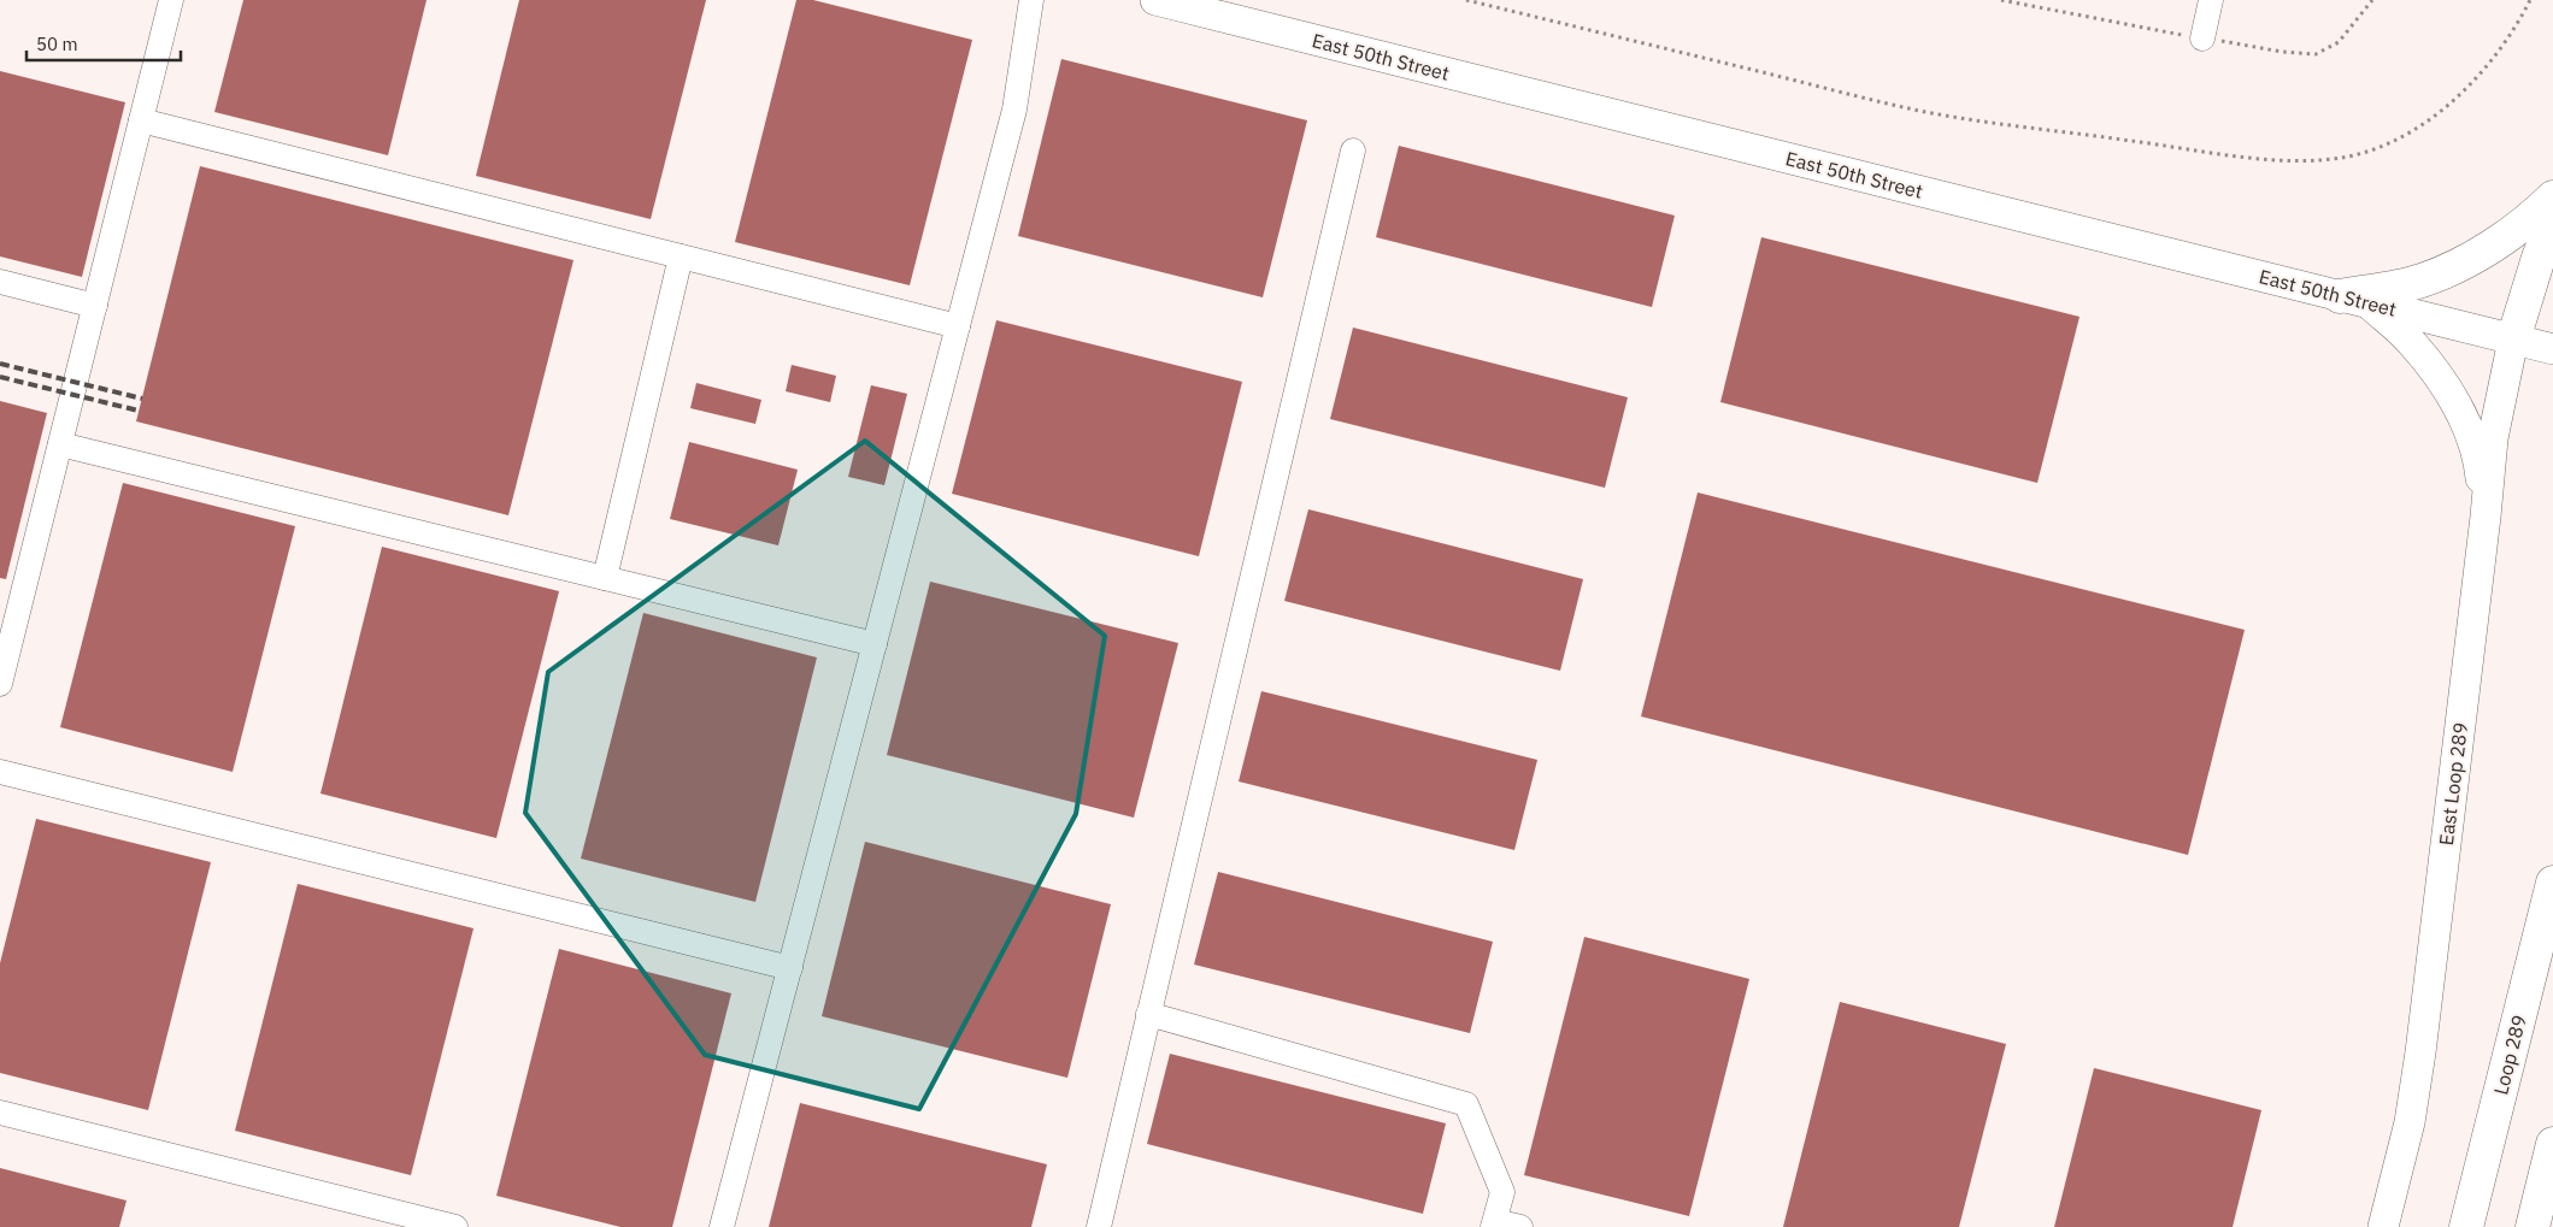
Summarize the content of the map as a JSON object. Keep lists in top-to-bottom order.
{
  "streets": {
    "highway": ["Loop 289"],
    "main road": ["East 50th Street", "East Loop 289"]
  },
  "crossings": [
    ["East 50th Street", "East Loop 289"]
  ],
  "scale_bar": "50 m"
}
